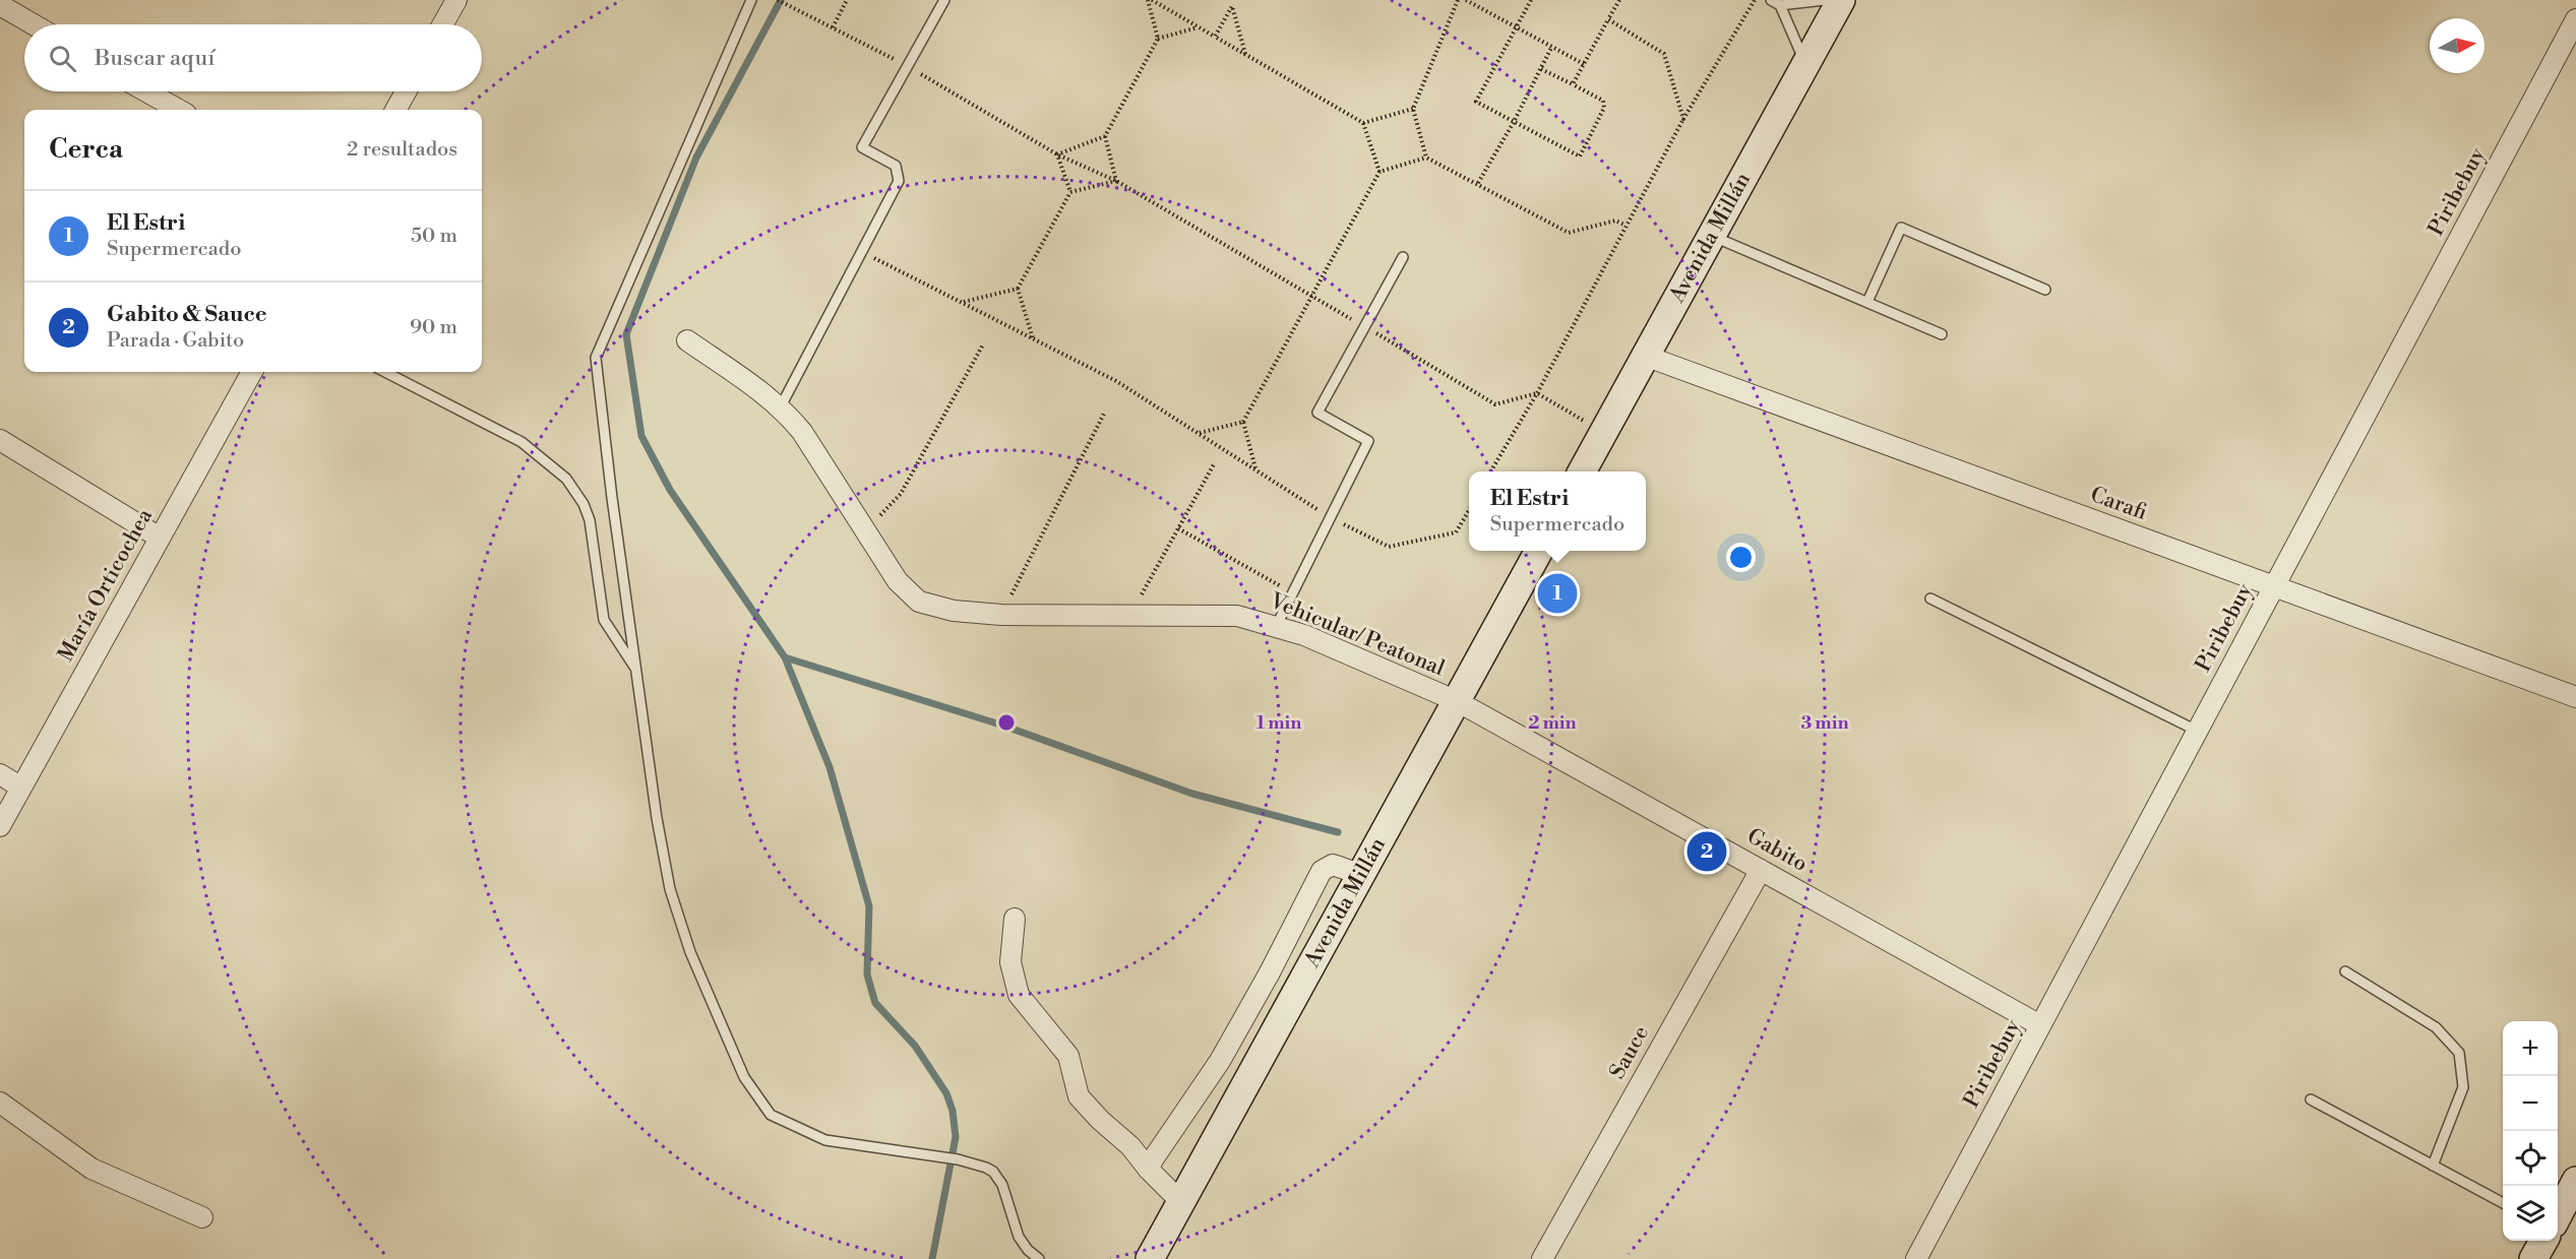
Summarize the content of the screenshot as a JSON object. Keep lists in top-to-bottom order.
{
  "streets": {
    "main road": ["Avenida Millán"],
    "street": [
      "Piribebuy",
      "Carafi",
      "María Orticochea",
      "Vehicular/ Peatonal",
      "Gabito",
      "Sauce"
    ]
  },
  "crossings": [
    ["Piribebuy", "Carafi"],
    ["Piribebuy", "Gabito"],
    ["Avenida Millán", "Carafi"],
    ["Avenida Millán", "Vehicular/ Peatonal"],
    ["Avenida Millán", "Gabito"],
    ["Vehicular/ Peatonal", "Gabito"],
    ["Gabito", "Sauce"]
  ],
  "north": "right",
  "page": {
    "search": "Buscar aquí",
    "heading": ["Cerca", "2 resultados"],
    "list": [
      {
        "mark": "1",
        "name": "El Estri",
        "note": "Supermercado",
        "value": "50 m"
      },
      {
        "mark": "2",
        "name": "Gabito & Sauce",
        "note": "Parada · Gabito",
        "value": "90 m"
      }
    ],
    "popup": ["El Estri", "Supermercado"],
    "pins": ["1", "2"],
    "map_buttons": ["+", "−"]
  },
  "rings": ["1 min", "2 min", "3 min"]
}
